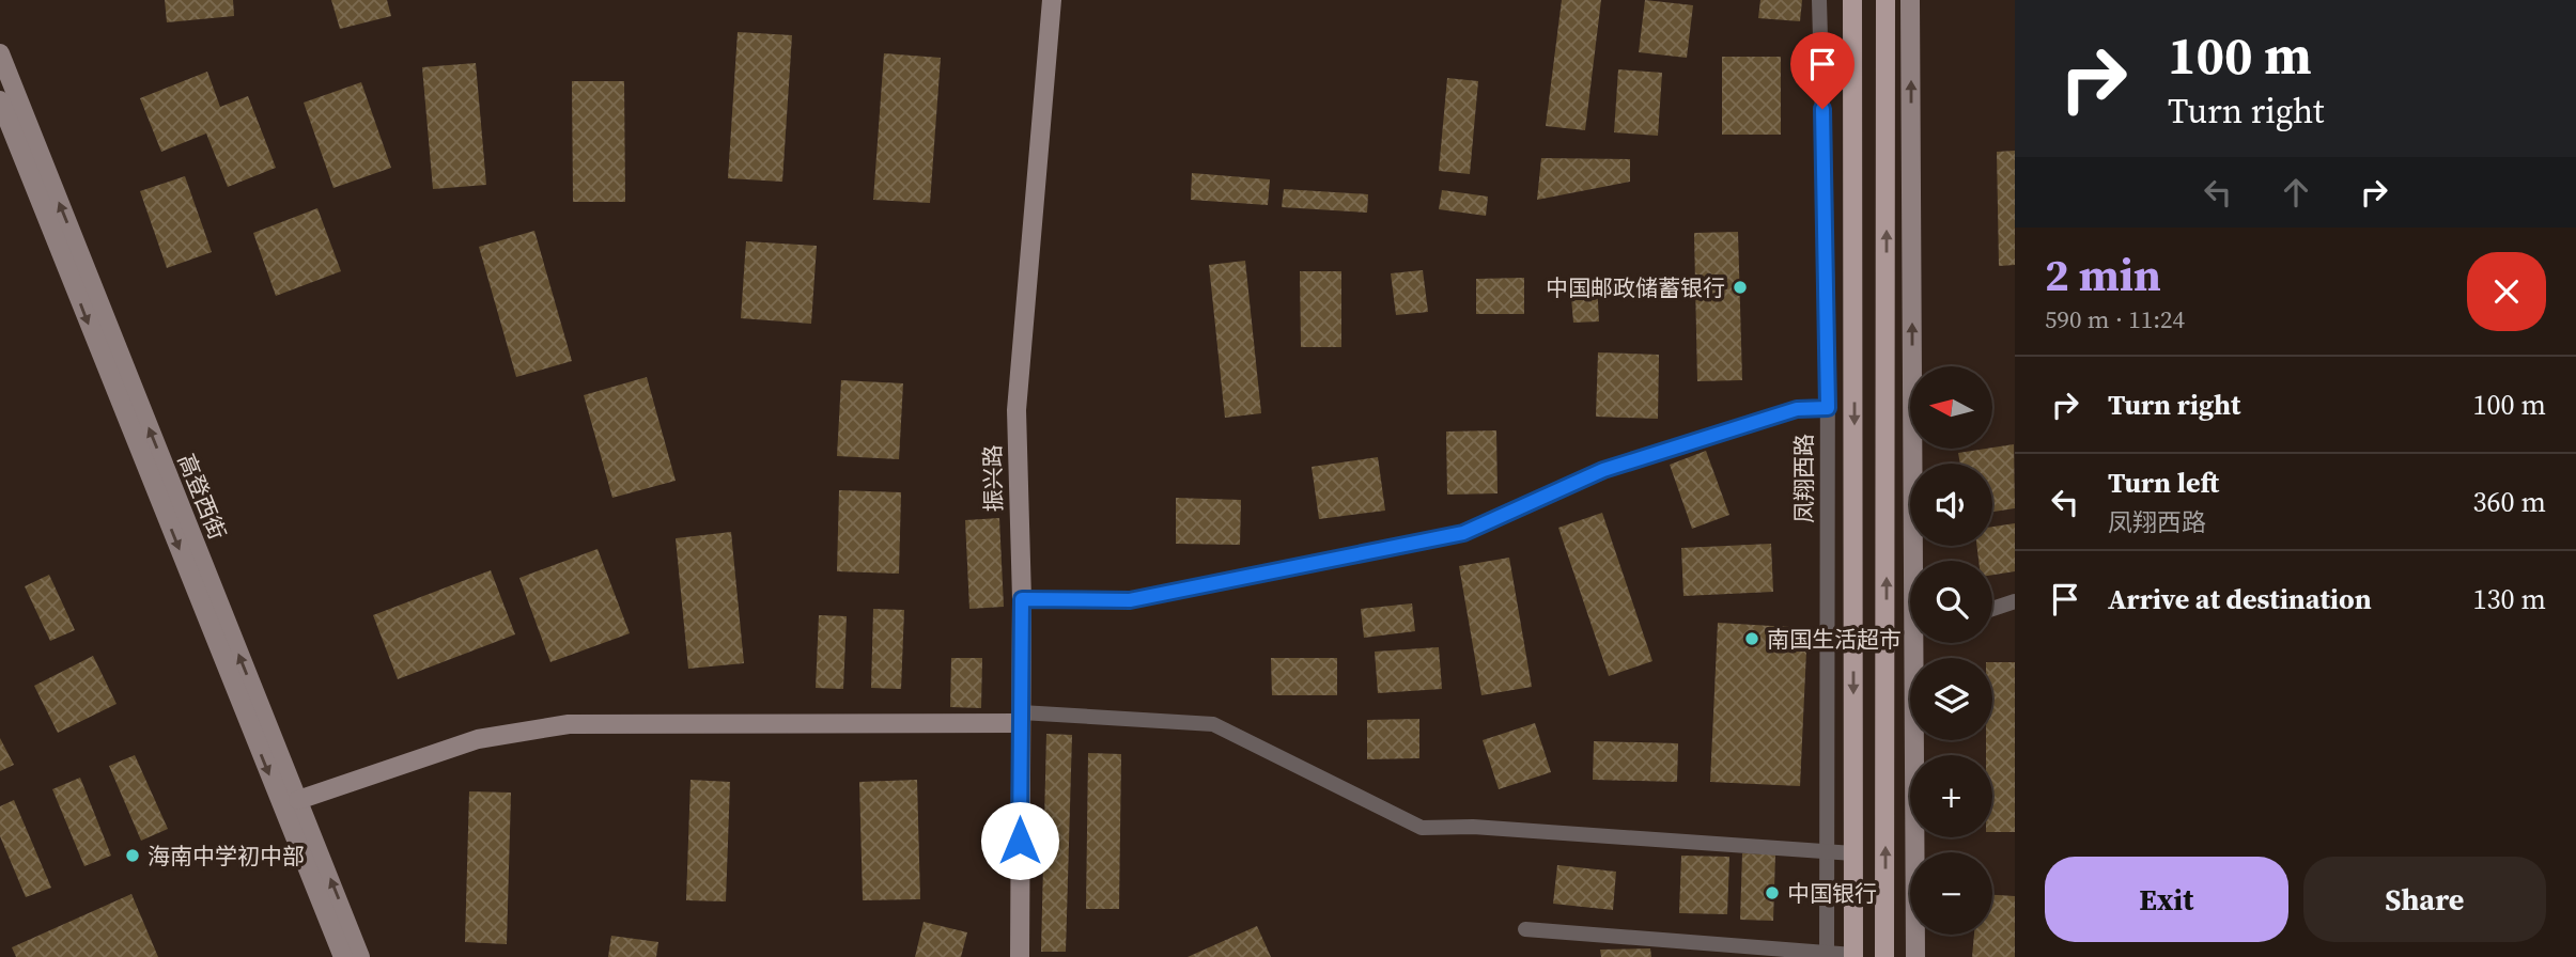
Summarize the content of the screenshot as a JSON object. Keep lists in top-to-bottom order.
{
  "streets": {
    "street": ["振兴路", "凤翔西路", "高登西街"]
  },
  "places": [
    "中国邮政储蓄银行",
    "南国生活超市",
    "海南中学初中部",
    "中国银行"
  ],
  "north": "left",
  "page": {
    "turn": ["100 m", "Turn right"],
    "heading": ["2 min", "590 m · 11:24"],
    "list": [
      {
        "name": "Turn right",
        "value": "100 m"
      },
      {
        "name": "Turn left",
        "note": "凤翔西路",
        "value": "360 m"
      },
      {
        "name": "Arrive at destination",
        "value": "130 m"
      }
    ],
    "map_buttons": ["+", "−"],
    "buttons": ["Exit", "Share"]
  }
}
